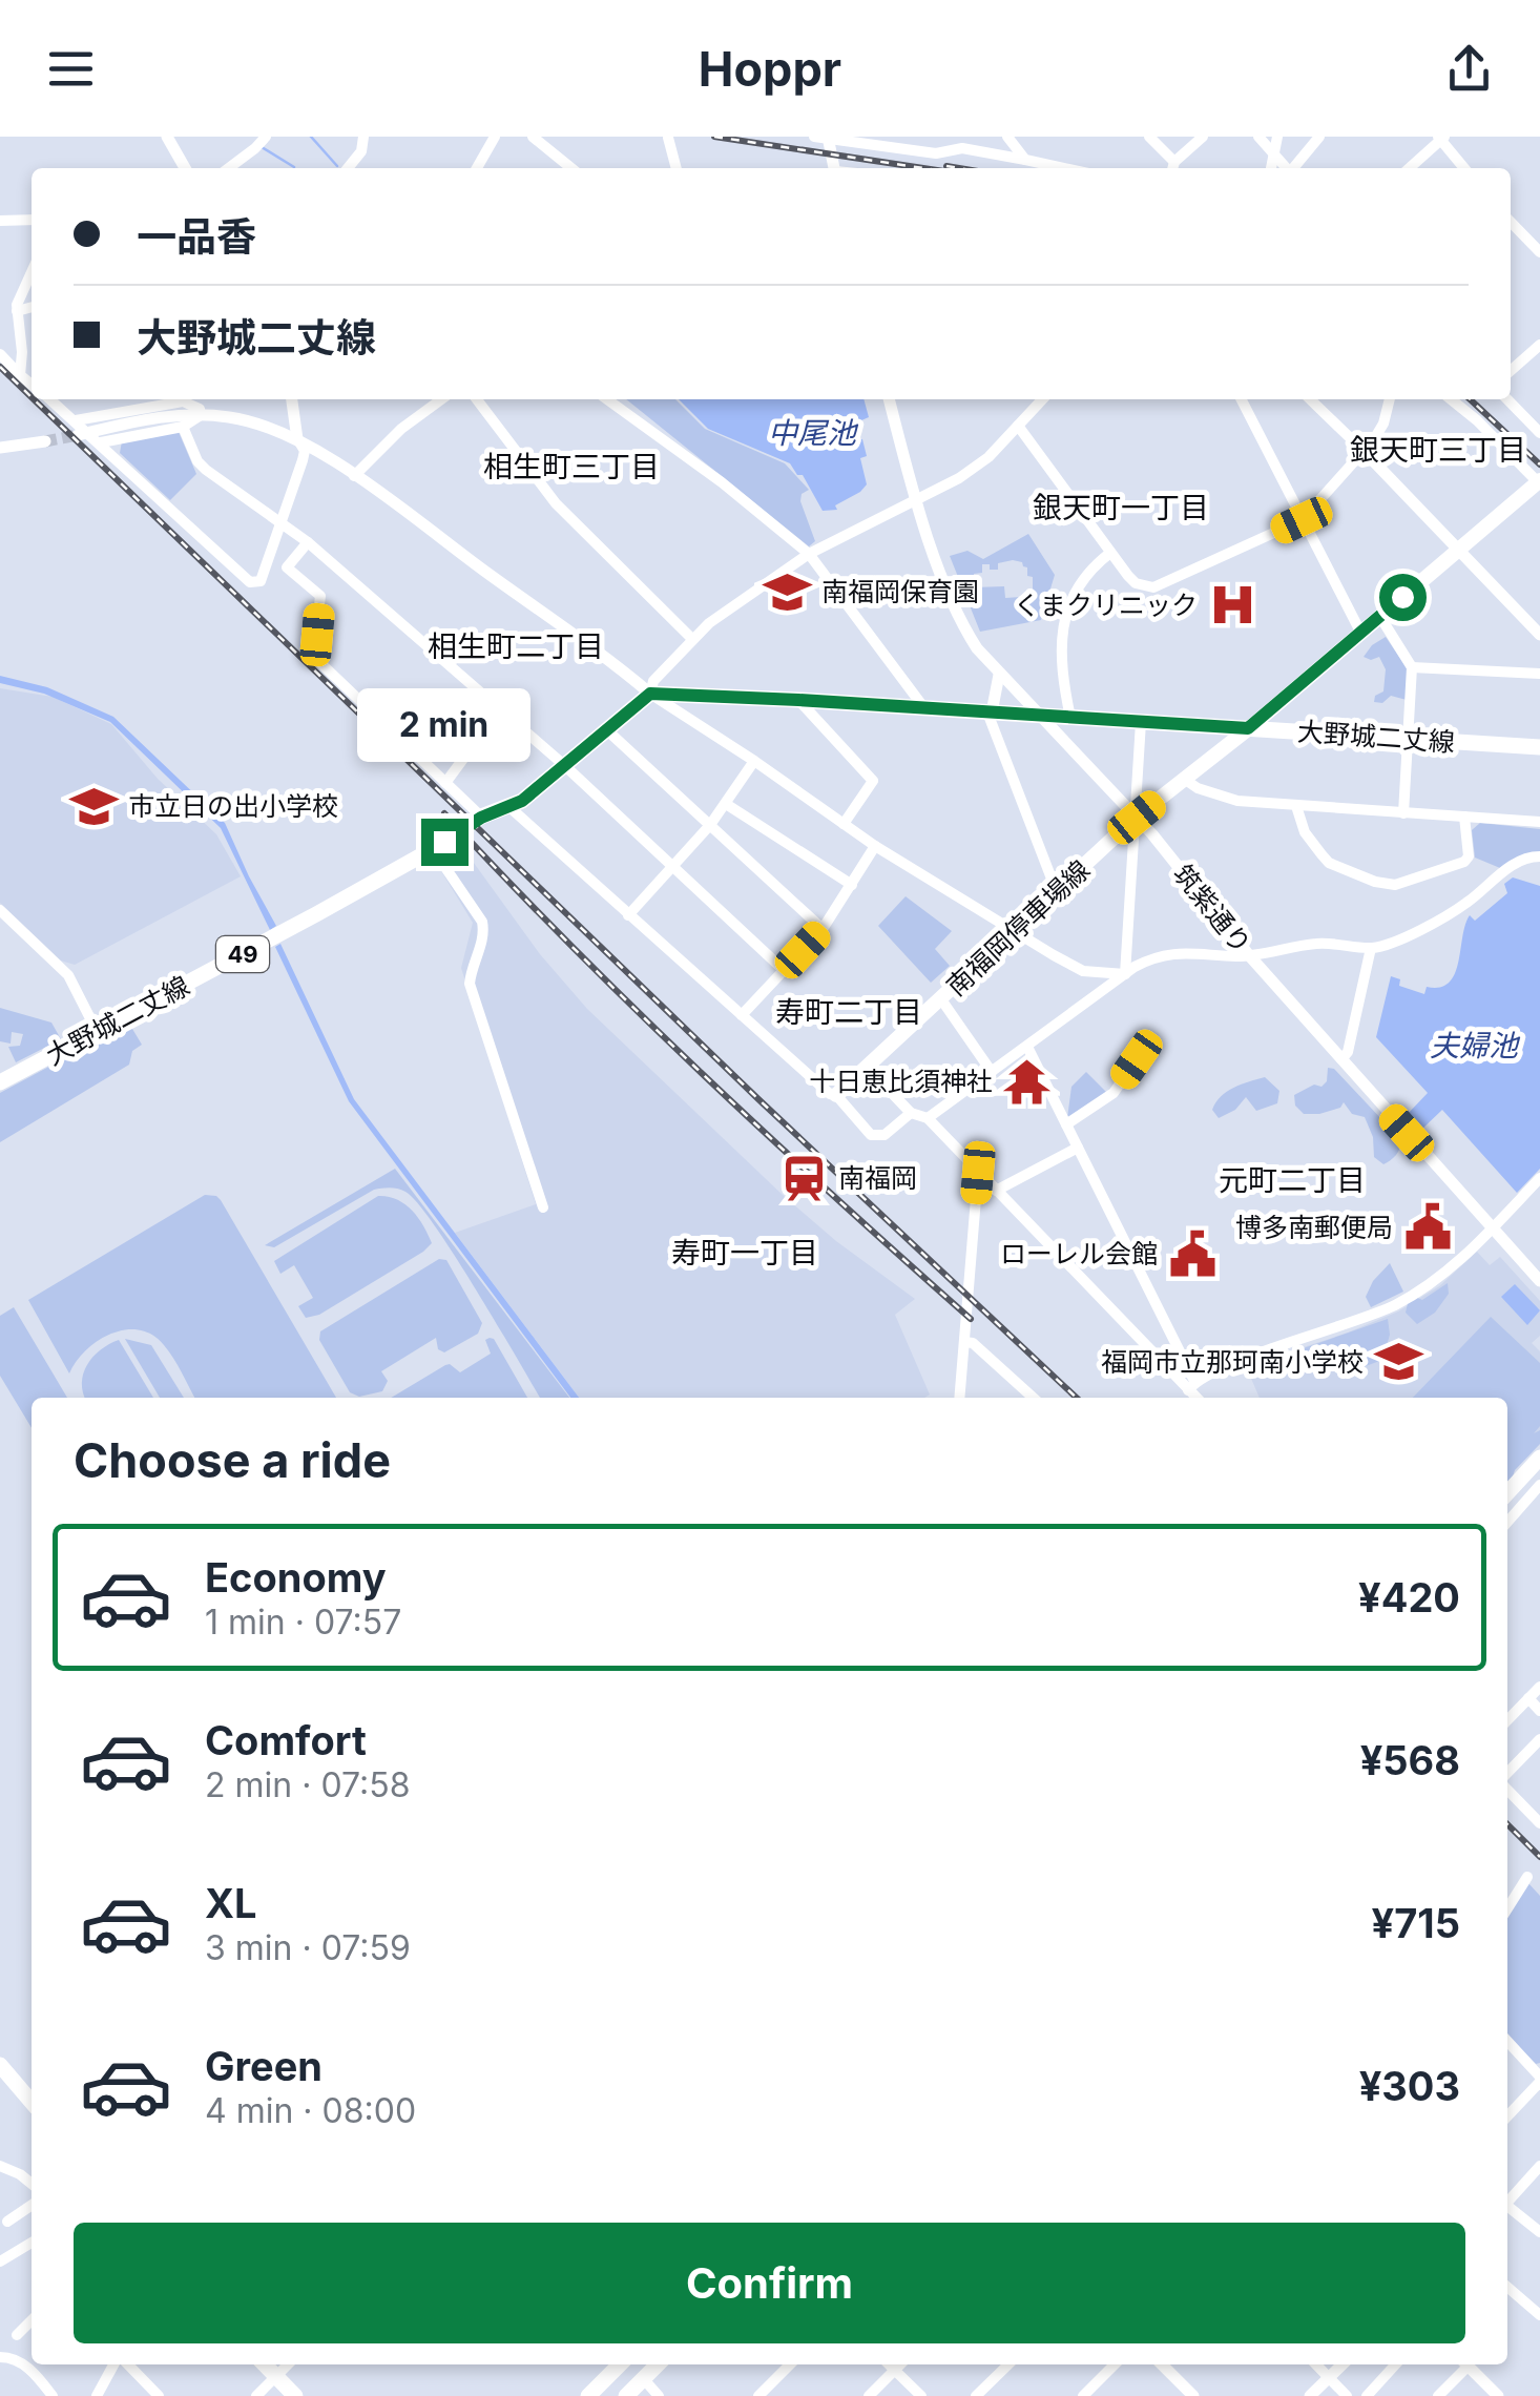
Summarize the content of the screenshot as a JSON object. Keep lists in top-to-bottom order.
{
  "streets": {
    "main road": ["大野城二丈線", "南福岡停車場線", "49"],
    "street": ["筑紫通り"]
  },
  "crossings": [
    ["大野城二丈線", "筑紫通り"],
    ["大野城二丈線", "南福岡停車場線"],
    ["筑紫通り", "南福岡停車場線"]
  ],
  "districts": [
    "銀天町三丁目",
    "相生町三丁目",
    "銀天町一丁目",
    "相生町二丁目",
    "寿町二丁目",
    "元町二丁目",
    "寿町一丁目"
  ],
  "water": ["中尾池", "夫婦池"],
  "places": {
    "school or university": ["南福岡保育園", "市立日の出小学校", "福岡市立那珂南小学校"],
    "hospital": ["くまクリニック"],
    "temple": ["十日恵比須神社"],
    "station": ["南福岡"],
    "public building": ["博多南郵便局", "ローレル会館"]
  },
  "page": {
    "header": "Hoppr",
    "banner": ["一品香", "大野城二丈線"],
    "bubble": "2 min",
    "heading": "Choose a ride",
    "list": [
      {
        "name": "Economy",
        "note": "1 min · 07:57",
        "value": "¥420"
      },
      {
        "name": "Comfort",
        "note": "2 min · 07:58",
        "value": "¥568"
      },
      {
        "name": "XL",
        "note": "3 min · 07:59",
        "value": "¥715"
      },
      {
        "name": "Green",
        "note": "4 min · 08:00",
        "value": "¥303"
      }
    ],
    "buttons": "Confirm"
  }
}
